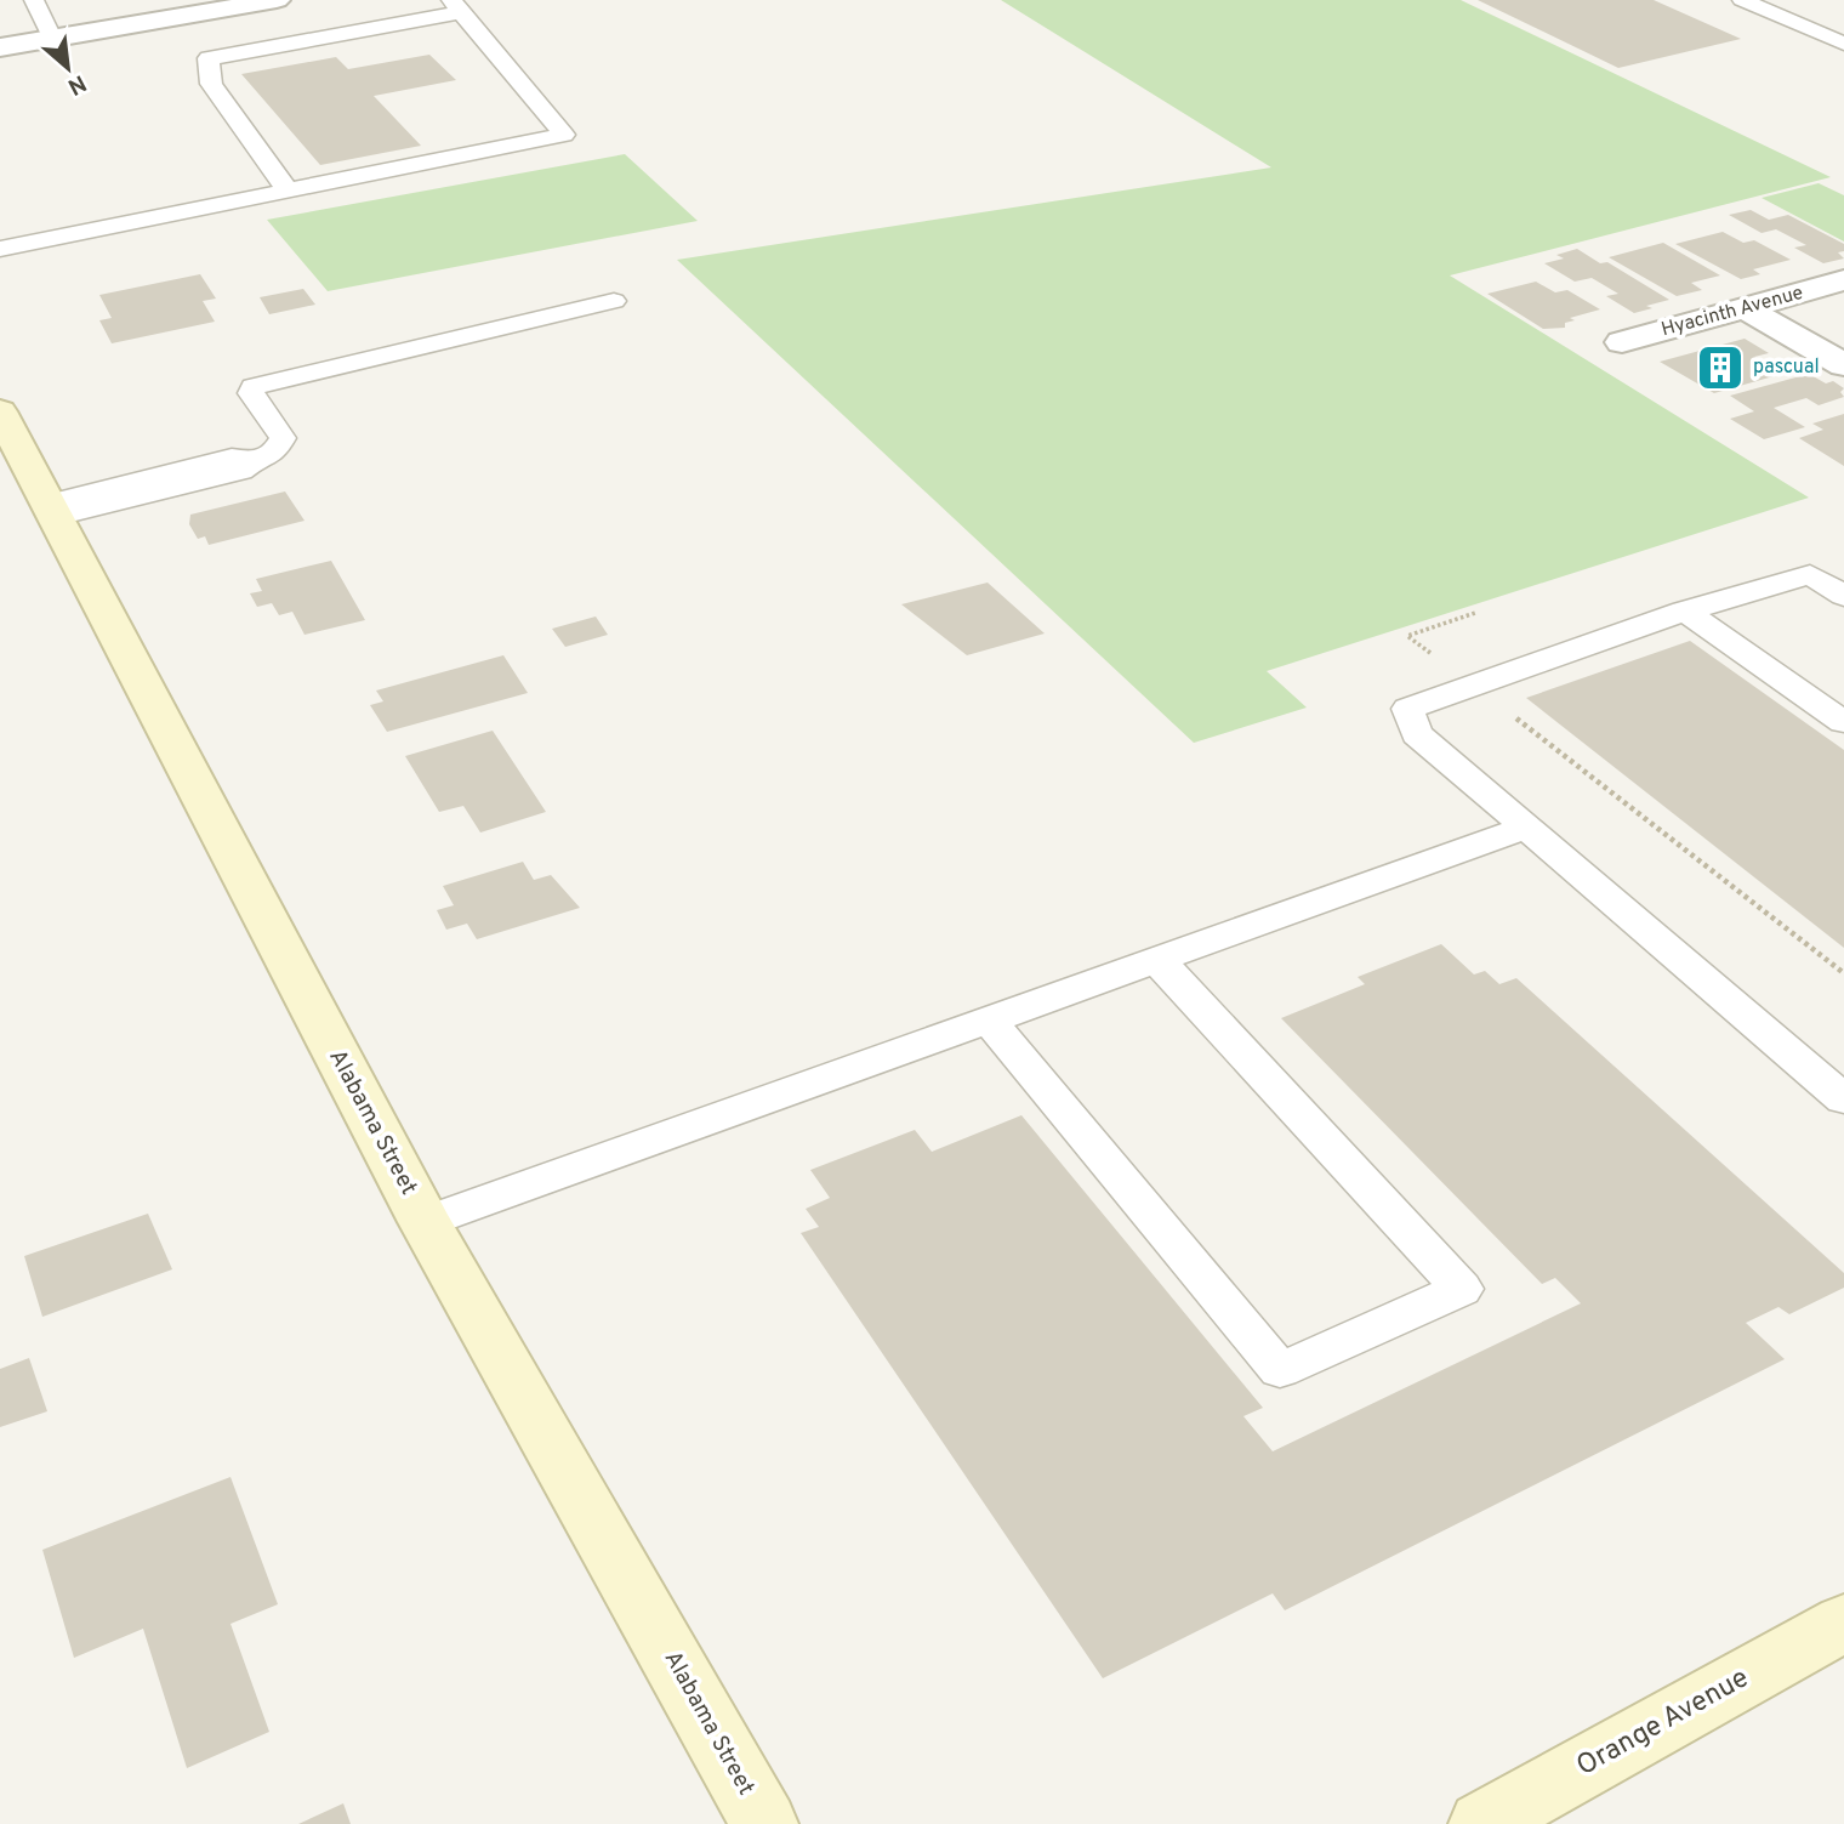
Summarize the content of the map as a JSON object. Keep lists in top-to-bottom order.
{
  "streets": {
    "main road": ["Alabama Street", "Orange Avenue"],
    "street": ["Hyacinth Avenue"]
  },
  "places": {
    "building": ["pascual"]
  },
  "north": "bottom right"
}
